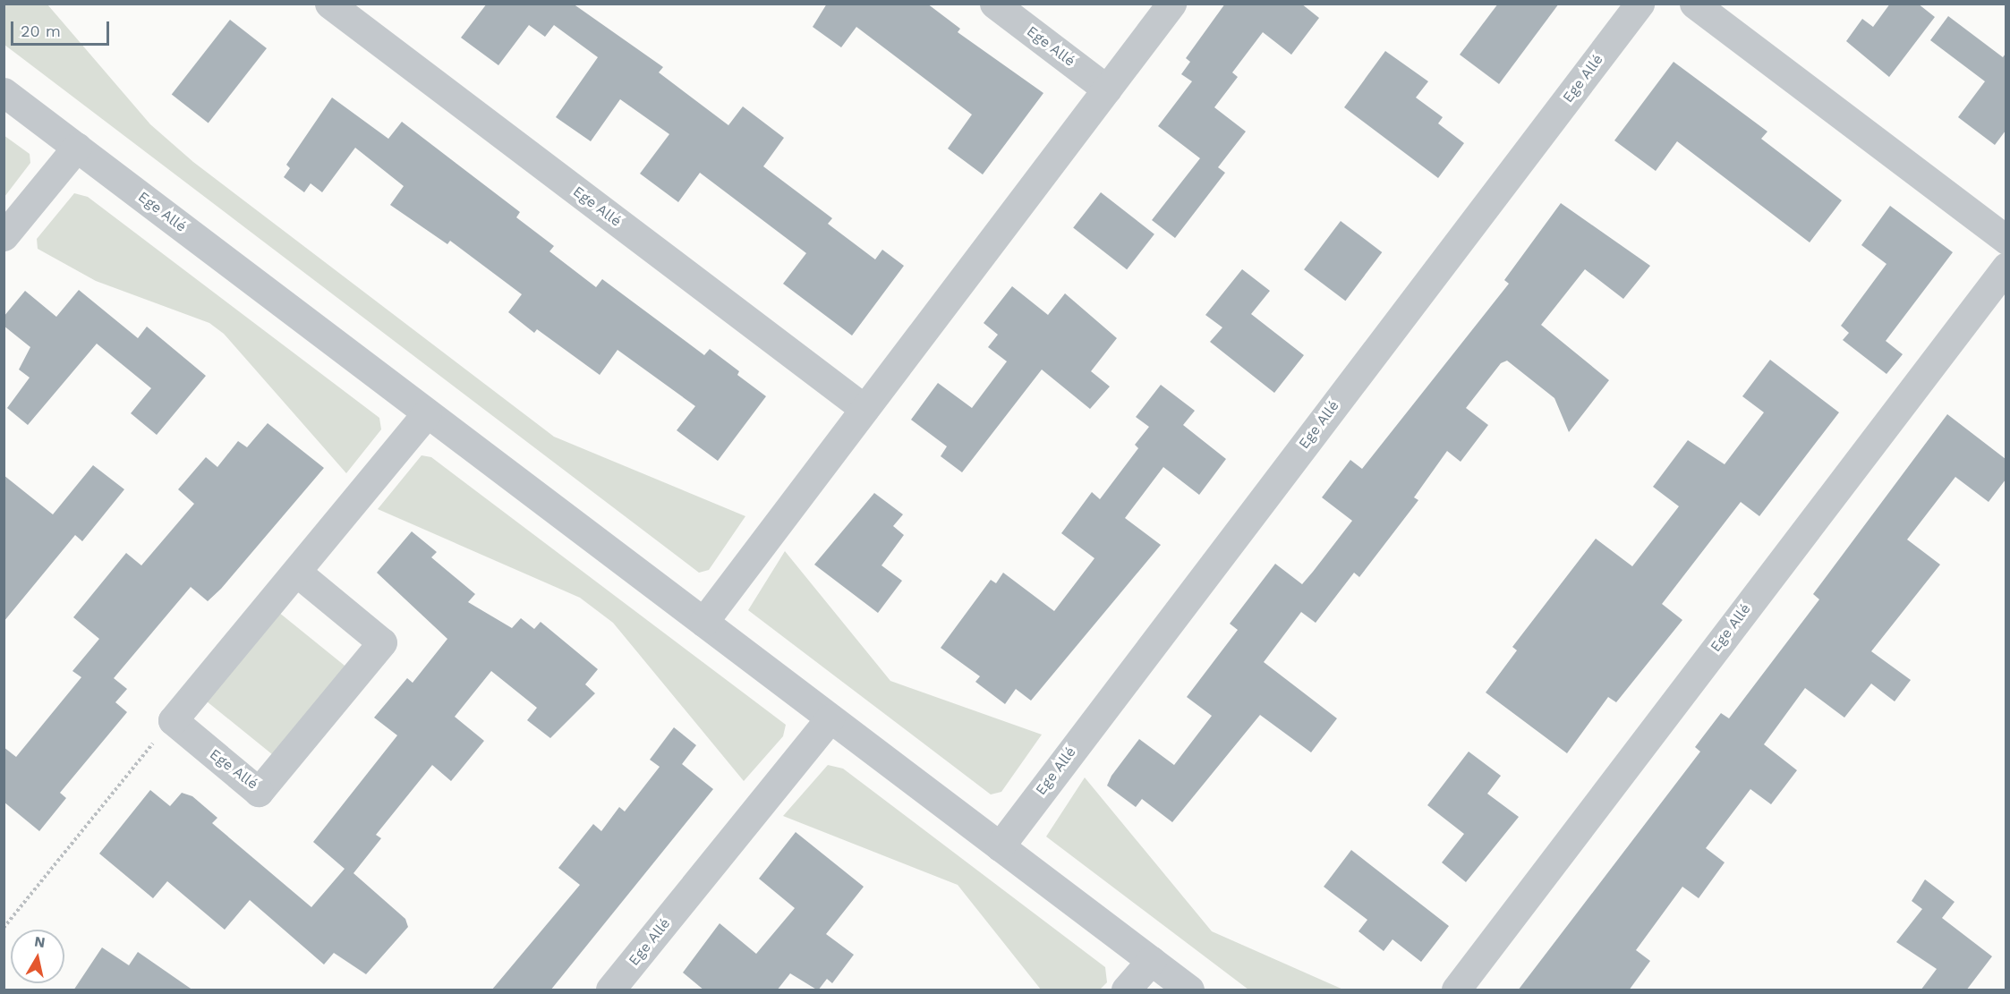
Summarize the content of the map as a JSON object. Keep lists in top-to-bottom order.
{
  "streets": {
    "street": ["Ege Allé"]
  },
  "scale_bar": "20 m",
  "north": "top"
}
